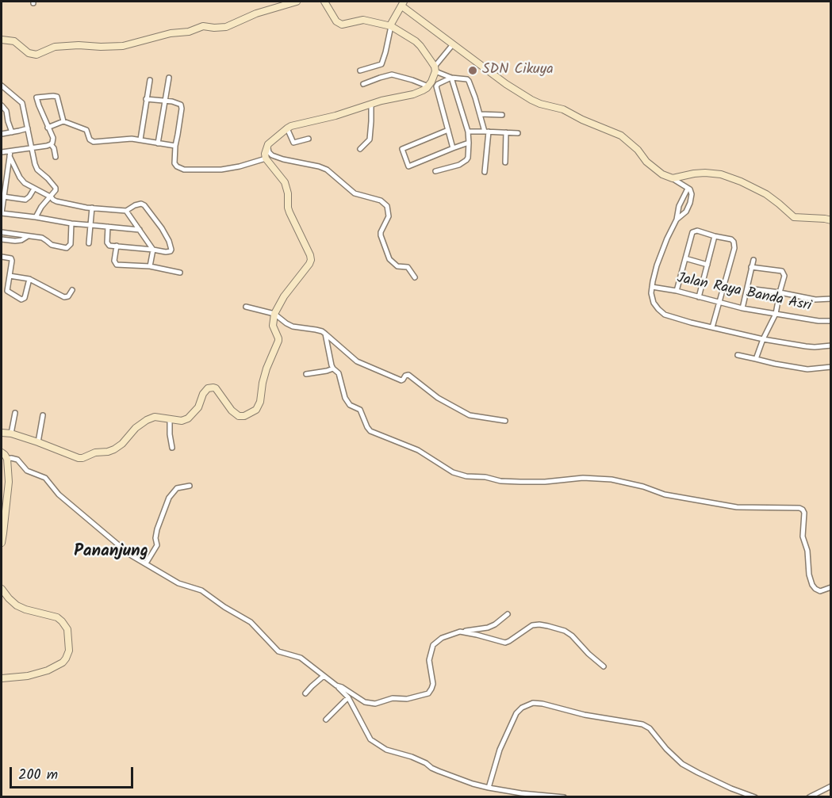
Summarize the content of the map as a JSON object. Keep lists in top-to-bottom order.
{
  "streets": {
    "street": ["Jalan Raya Banda Asri"]
  },
  "districts": ["Pananjung"],
  "places": ["SDN Cikuya"],
  "scale_bar": "200 m"
}
